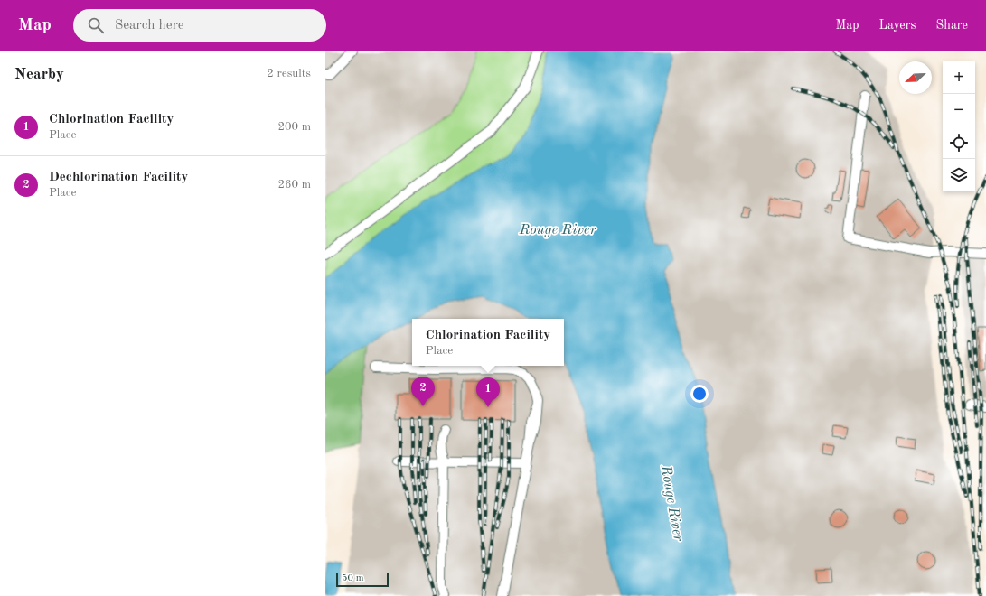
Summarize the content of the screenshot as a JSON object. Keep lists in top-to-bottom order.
{
  "water": ["Rouge River"],
  "scale_bar": "50 m",
  "north": "bottom left",
  "page": {
    "header": "Map",
    "search": "Search here",
    "nav": ["Map", "Layers", "Share"],
    "heading": ["Nearby", "2 results"],
    "map_buttons": ["+", "−"],
    "list": [
      {
        "mark": "1",
        "name": "Chlorination Facility",
        "note": "Place",
        "value": "200 m"
      },
      {
        "mark": "2",
        "name": "Dechlorination Facility",
        "note": "Place",
        "value": "260 m"
      }
    ],
    "popup": ["Chlorination Facility", "Place"],
    "pins": ["2", "1"],
    "scale": "50 m"
  }
}
